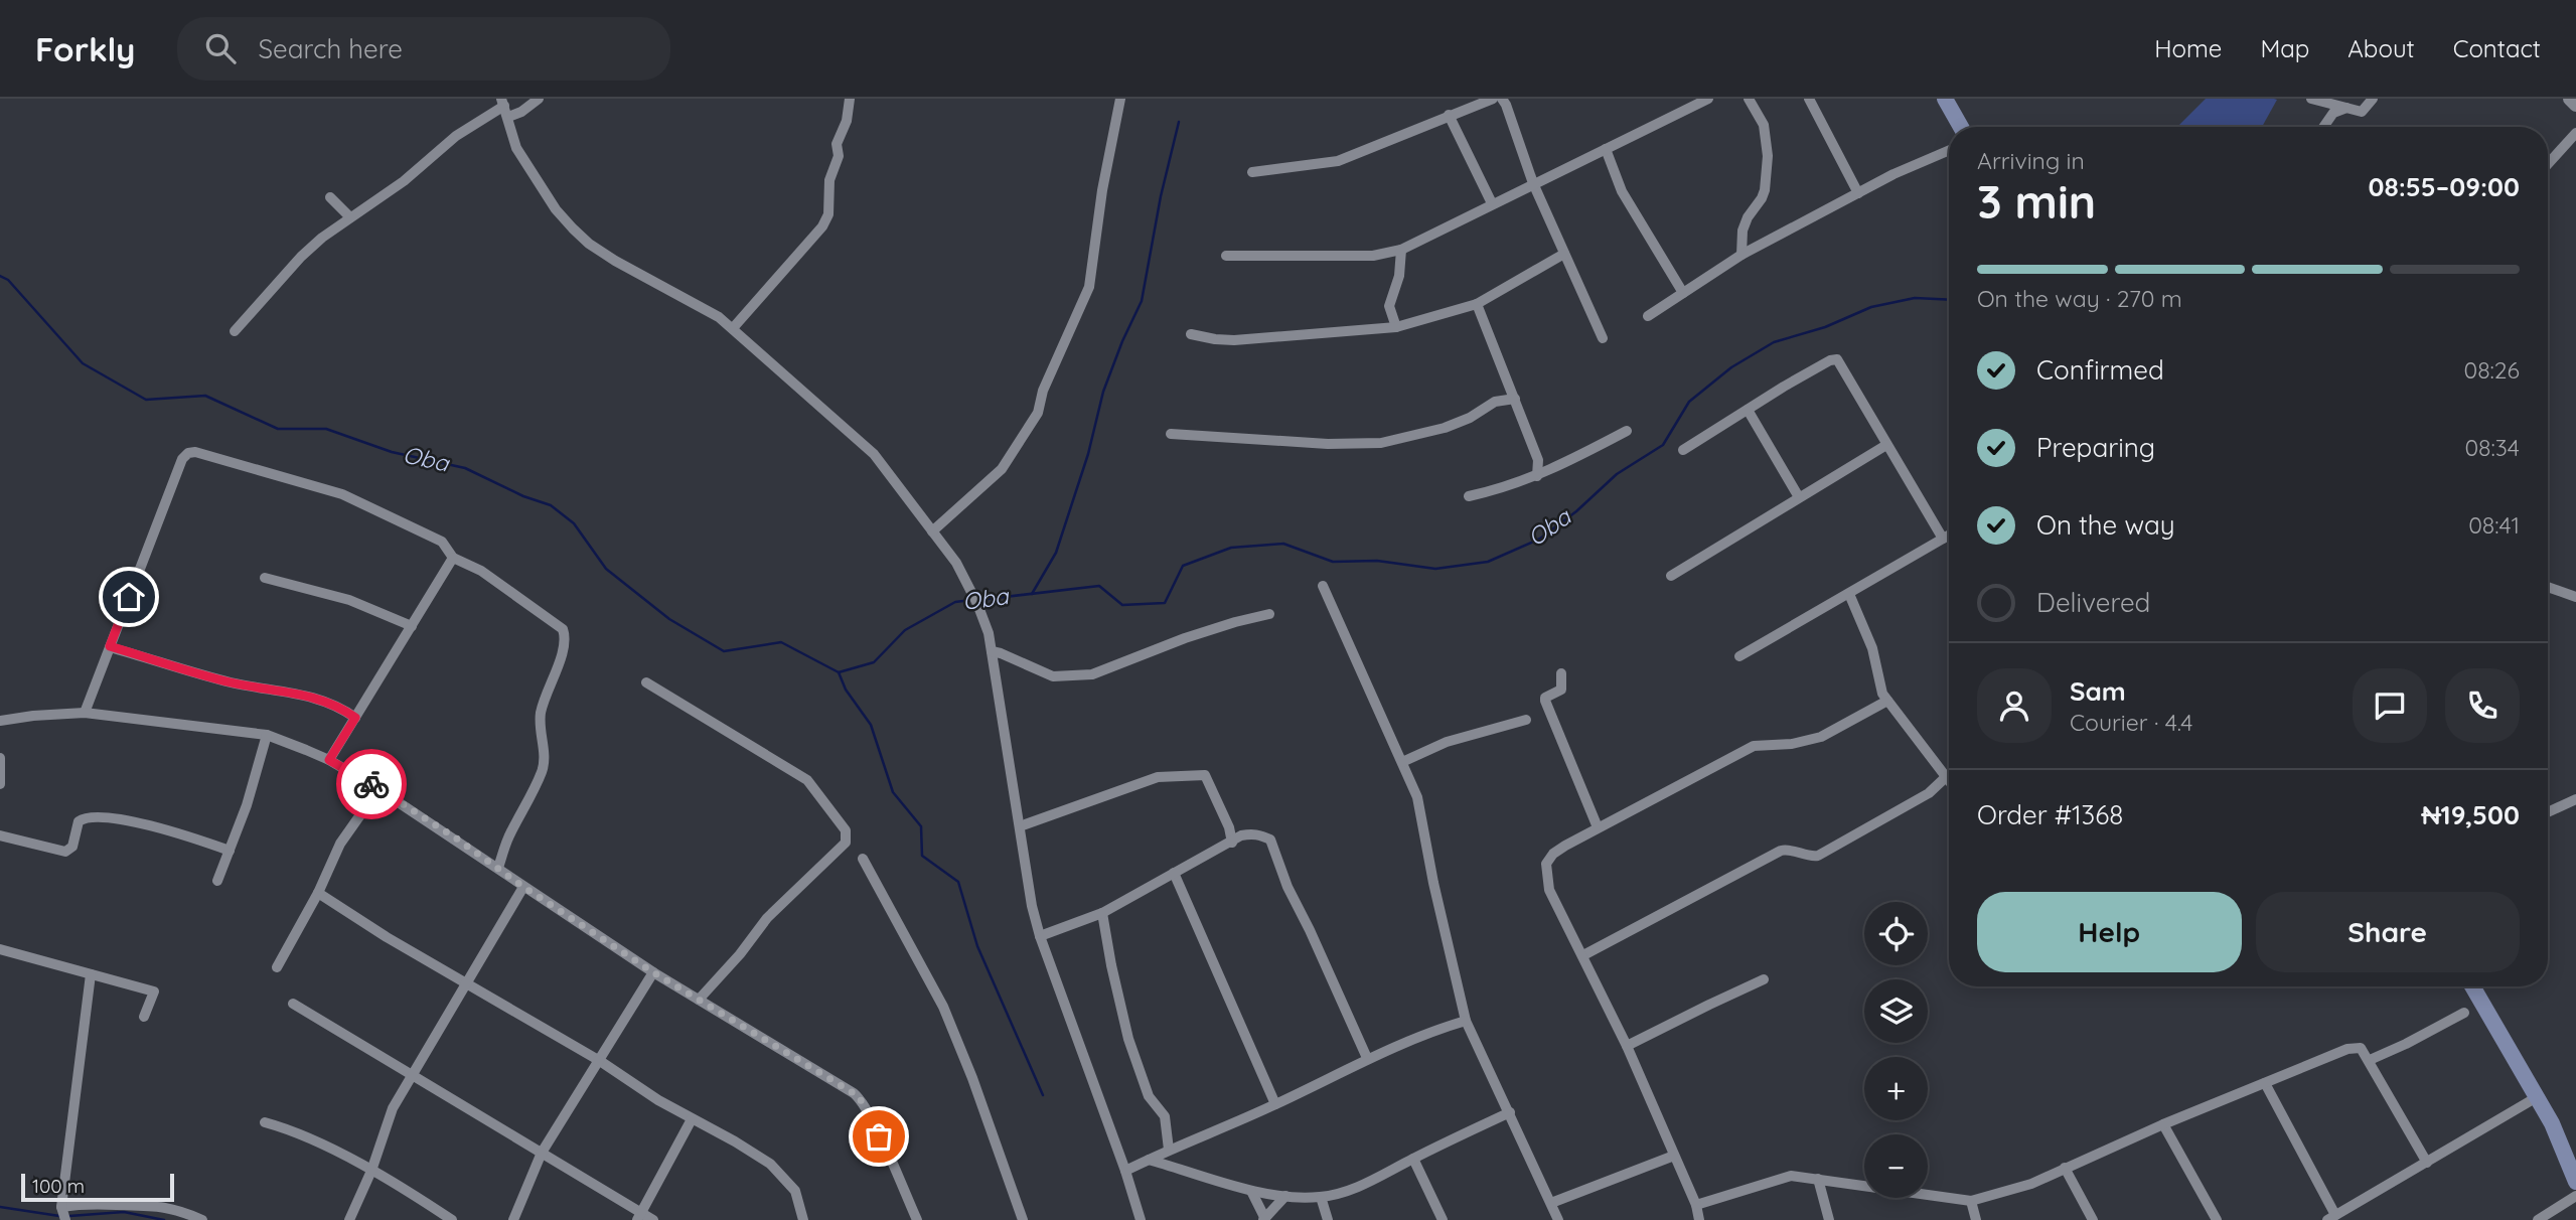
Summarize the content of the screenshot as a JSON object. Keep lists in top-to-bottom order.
{
  "water": ["Oba"],
  "scale_bar": "100 m",
  "page": {
    "header": "Forkly",
    "search": "Search here",
    "nav": [
      "Home",
      "Map",
      "About",
      "Contact"
    ],
    "heading": ["3 min", "Arriving in", "08:55–09:00"],
    "panel": [
      "Sam",
      "Courier · 4.4",
      "Order #1368",
      "₦19,500"
    ],
    "bar": "On the way · 270 m",
    "list": [
      ["Confirmed", "08:26"],
      ["Preparing", "08:34"],
      ["On the way", "08:41"],
      "Delivered"
    ],
    "buttons": ["Help", "Share"],
    "map_buttons": ["+", "−"],
    "scale": "100 m"
  }
}
